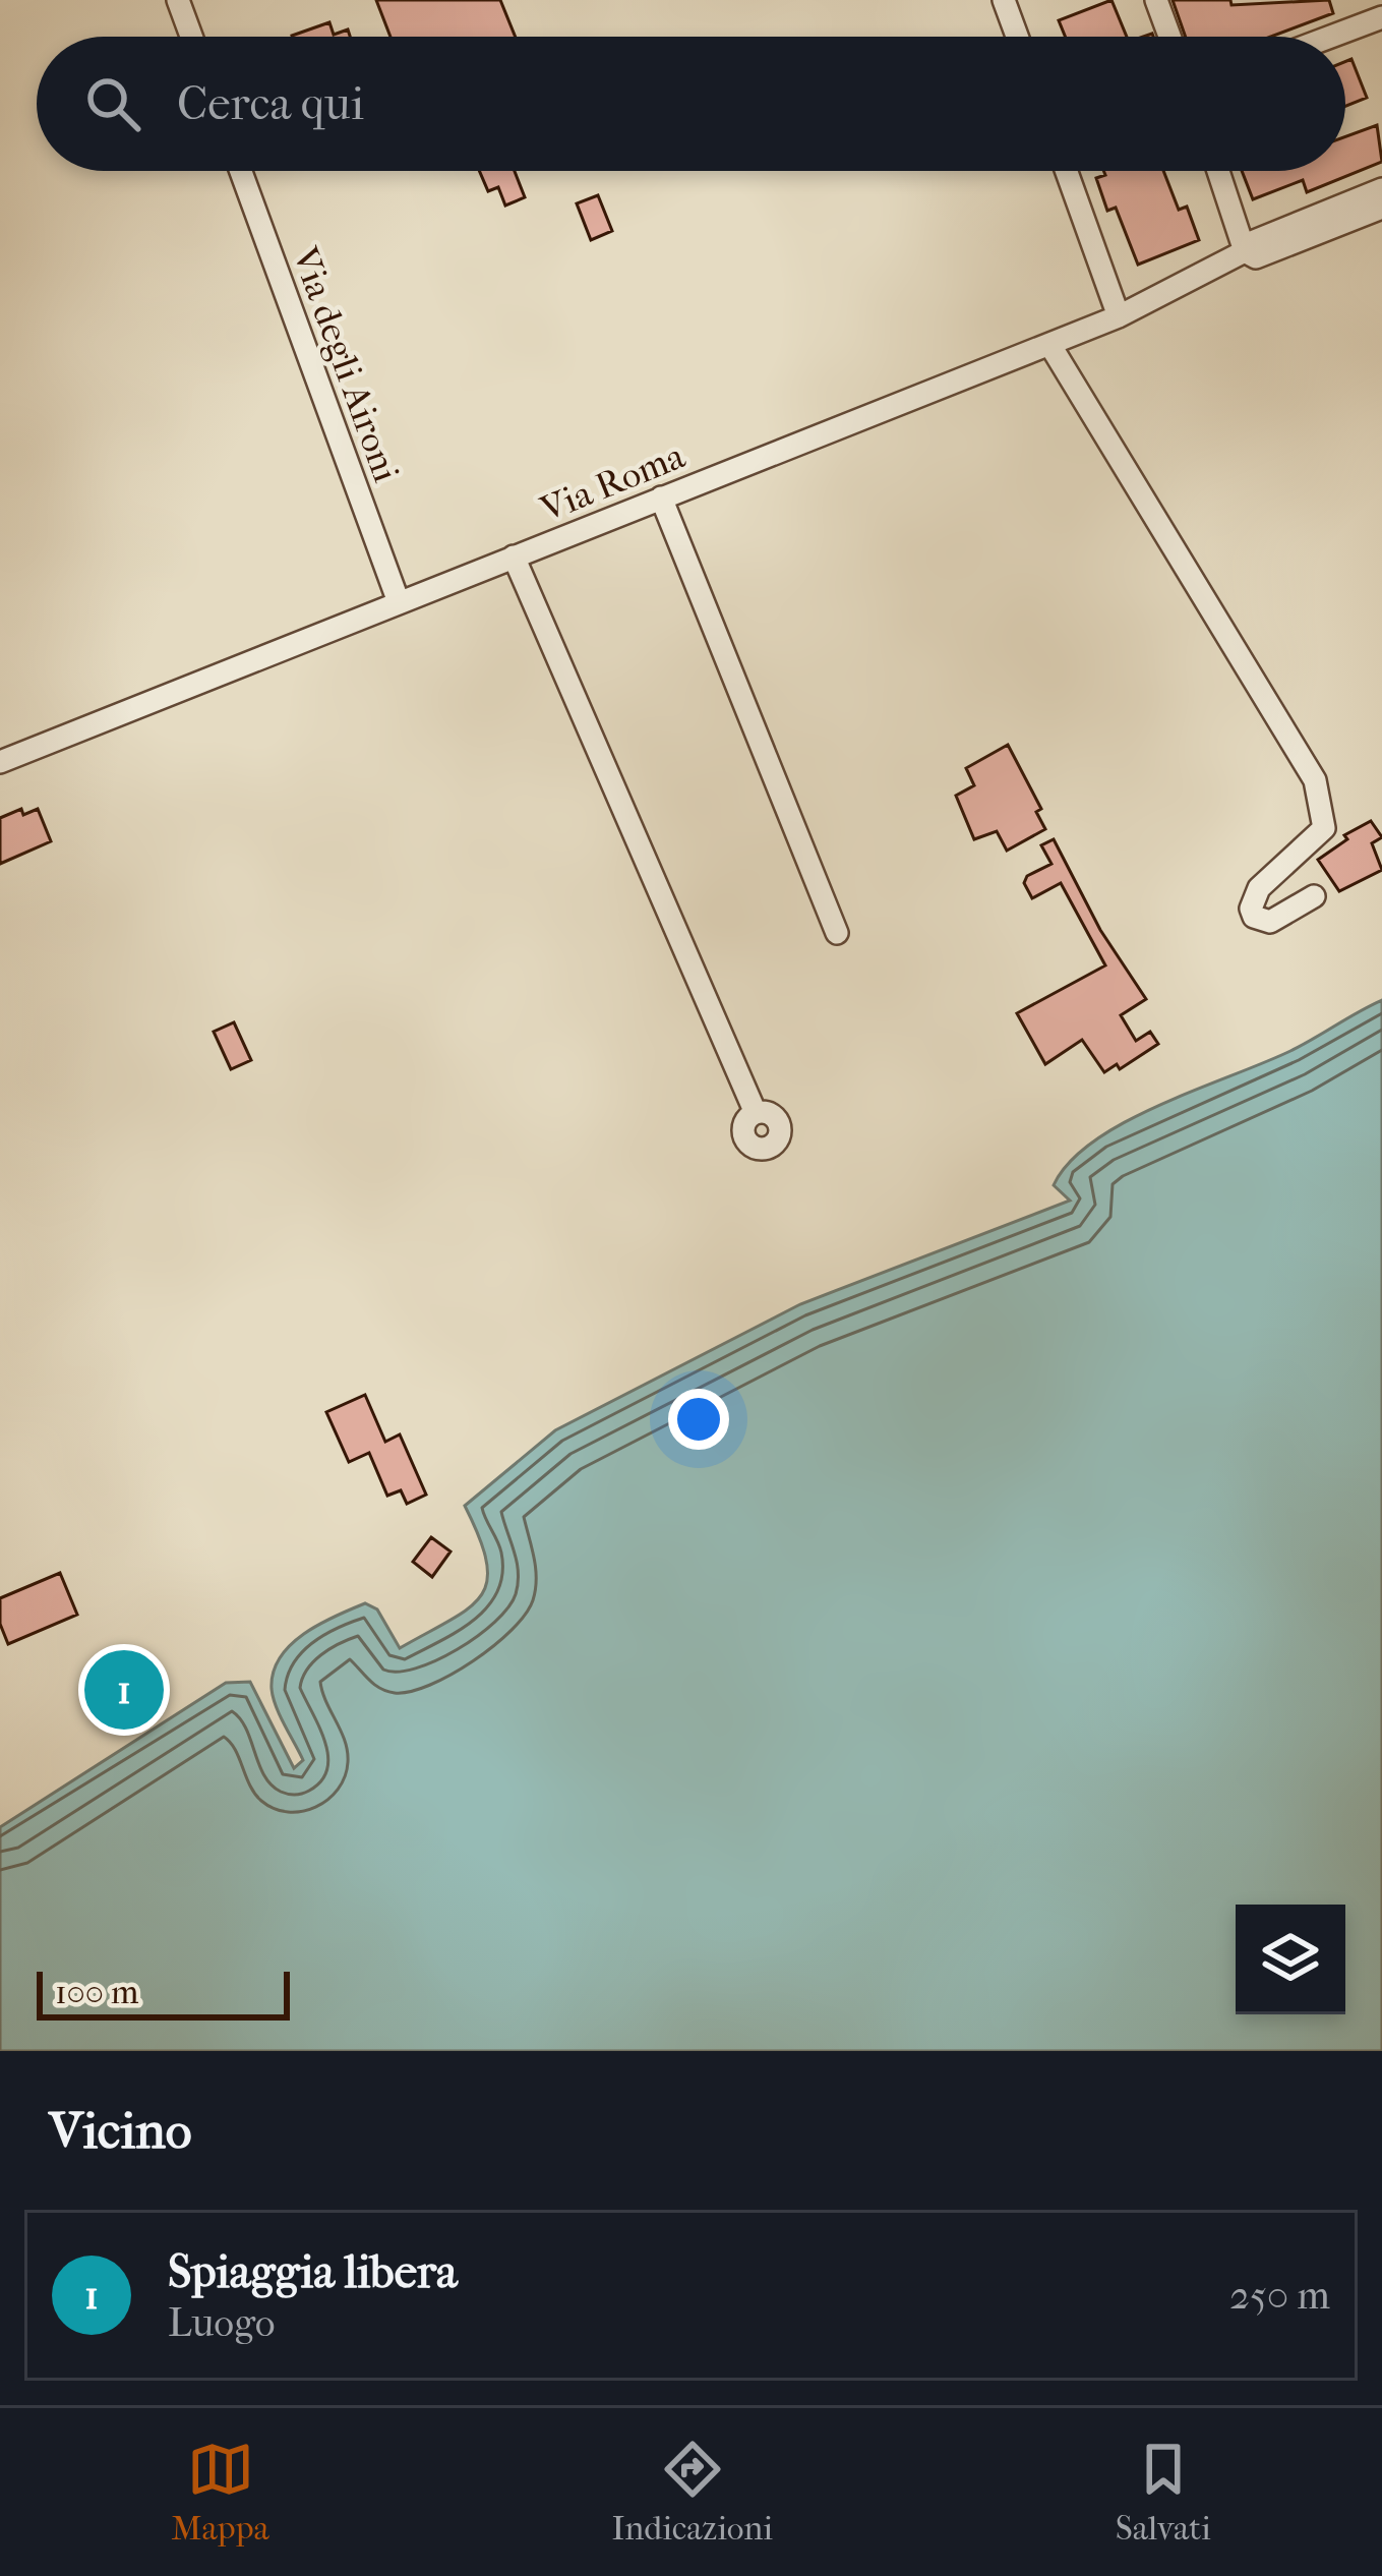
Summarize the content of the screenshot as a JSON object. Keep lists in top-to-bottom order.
{
  "streets": {
    "street": ["Via degli Aironi", "Via Roma"]
  },
  "crossings": [
    ["Via degli Aironi", "Via Roma"]
  ],
  "scale_bar": "100 m",
  "page": {
    "search": "Cerca qui",
    "pins": "1",
    "scale": "100 m",
    "heading": "Vicino",
    "list": [
      {
        "mark": "1",
        "name": "Spiaggia libera",
        "note": "Luogo",
        "value": "250 m"
      }
    ],
    "nav": ["Mappa", "Indicazioni", "Salvati"]
  }
}
